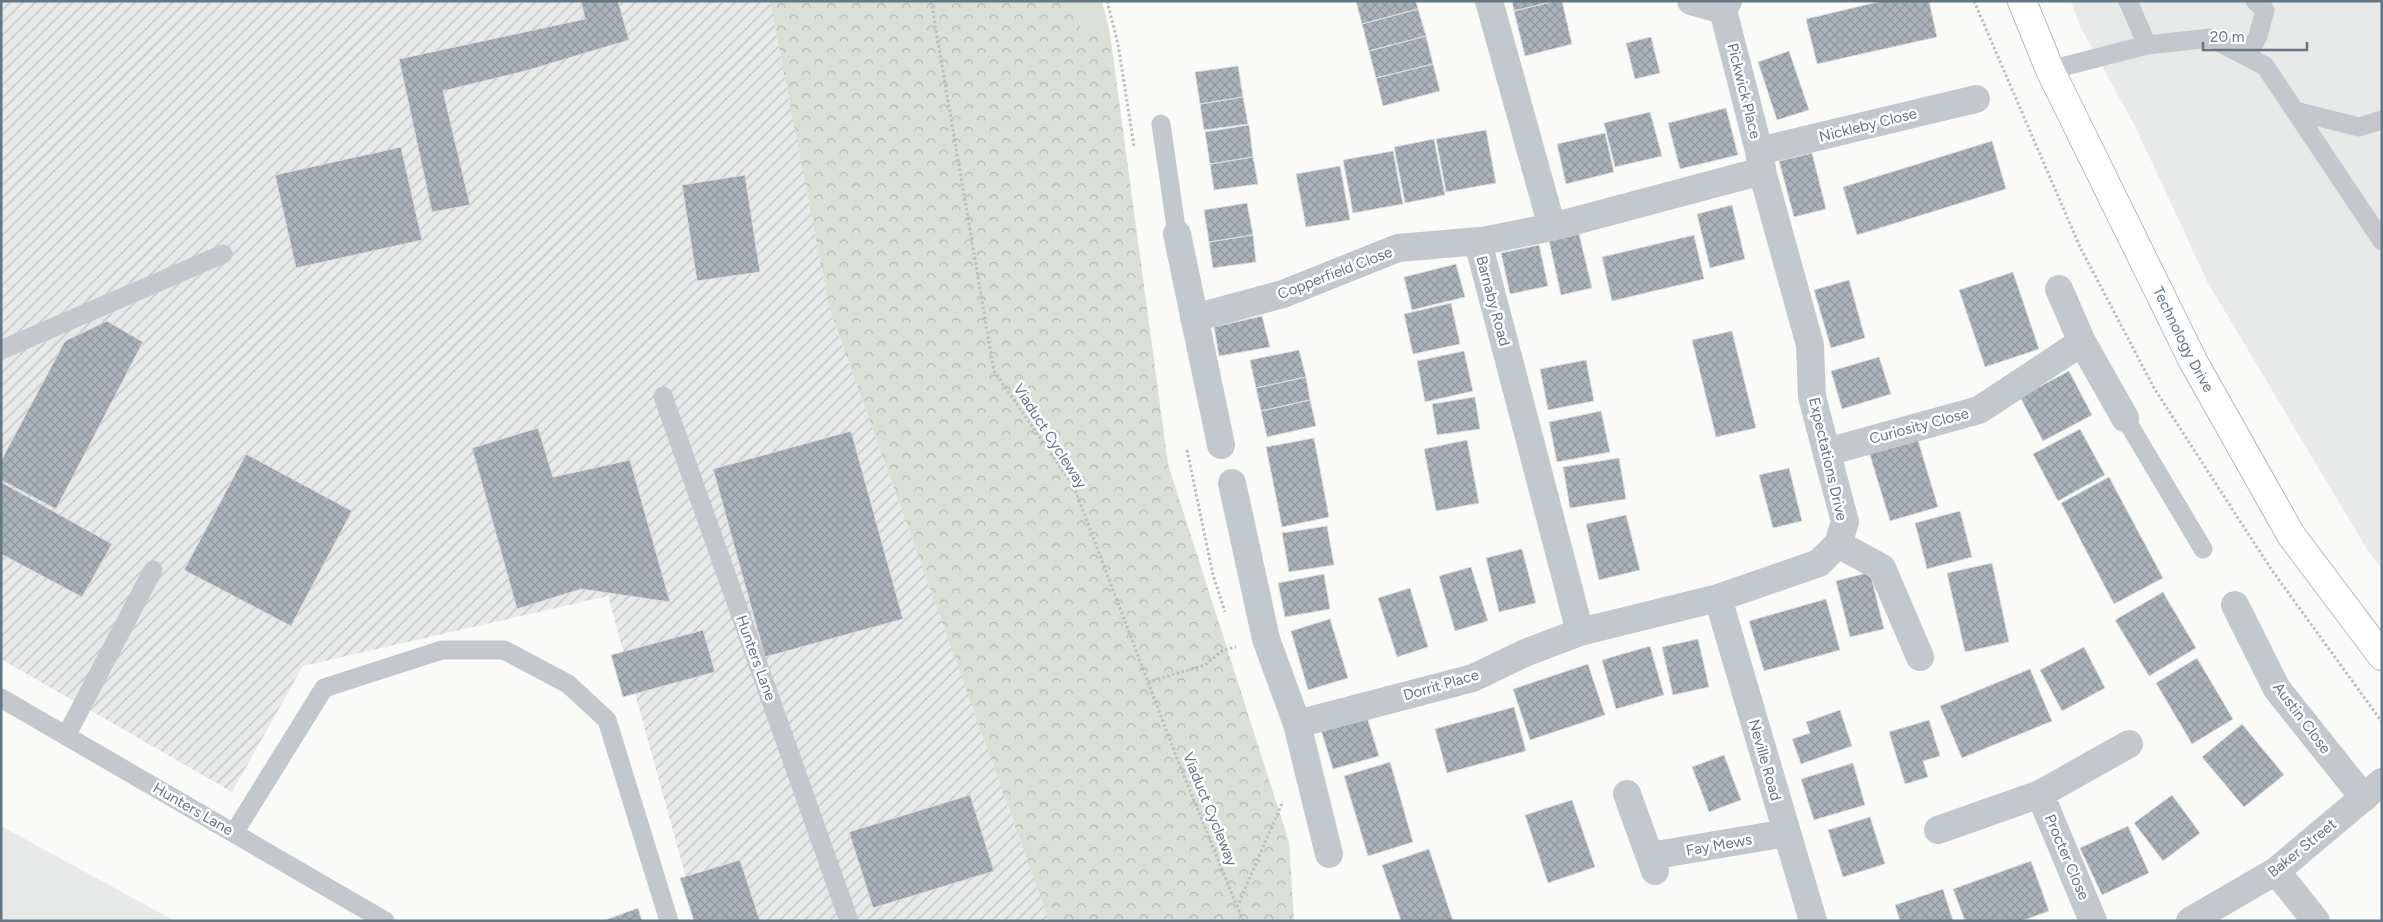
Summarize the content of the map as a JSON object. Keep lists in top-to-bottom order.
{
  "streets": {
    "street": [
      "Pickwick Place",
      "Nickleby Close",
      "Copperfield Close",
      "Barnaby Road",
      "Technology Drive",
      "Curiosity Close",
      "Expectations Drive",
      "Dorrit Place",
      "Austin Close",
      "Neville Road",
      "Fay Mews",
      "Baker Street",
      "Procter Close"
    ],
    "lane": ["Hunters Lane"],
    "path": ["Viaduct Cycleway"]
  },
  "crossings": [
    ["Pickwick Place", "Nickleby Close"],
    ["Pickwick Place", "Expectations Drive"],
    ["Nickleby Close", "Expectations Drive"],
    ["Copperfield Close", "Barnaby Road"],
    ["Barnaby Road", "Expectations Drive"],
    ["Barnaby Road", "Dorrit Place"],
    ["Curiosity Close", "Expectations Drive"],
    ["Expectations Drive", "Dorrit Place"],
    ["Expectations Drive", "Neville Road"],
    ["Austin Close", "Baker Street"],
    ["Neville Road", "Fay Mews"]
  ],
  "scale_bar": "20 m"
}
